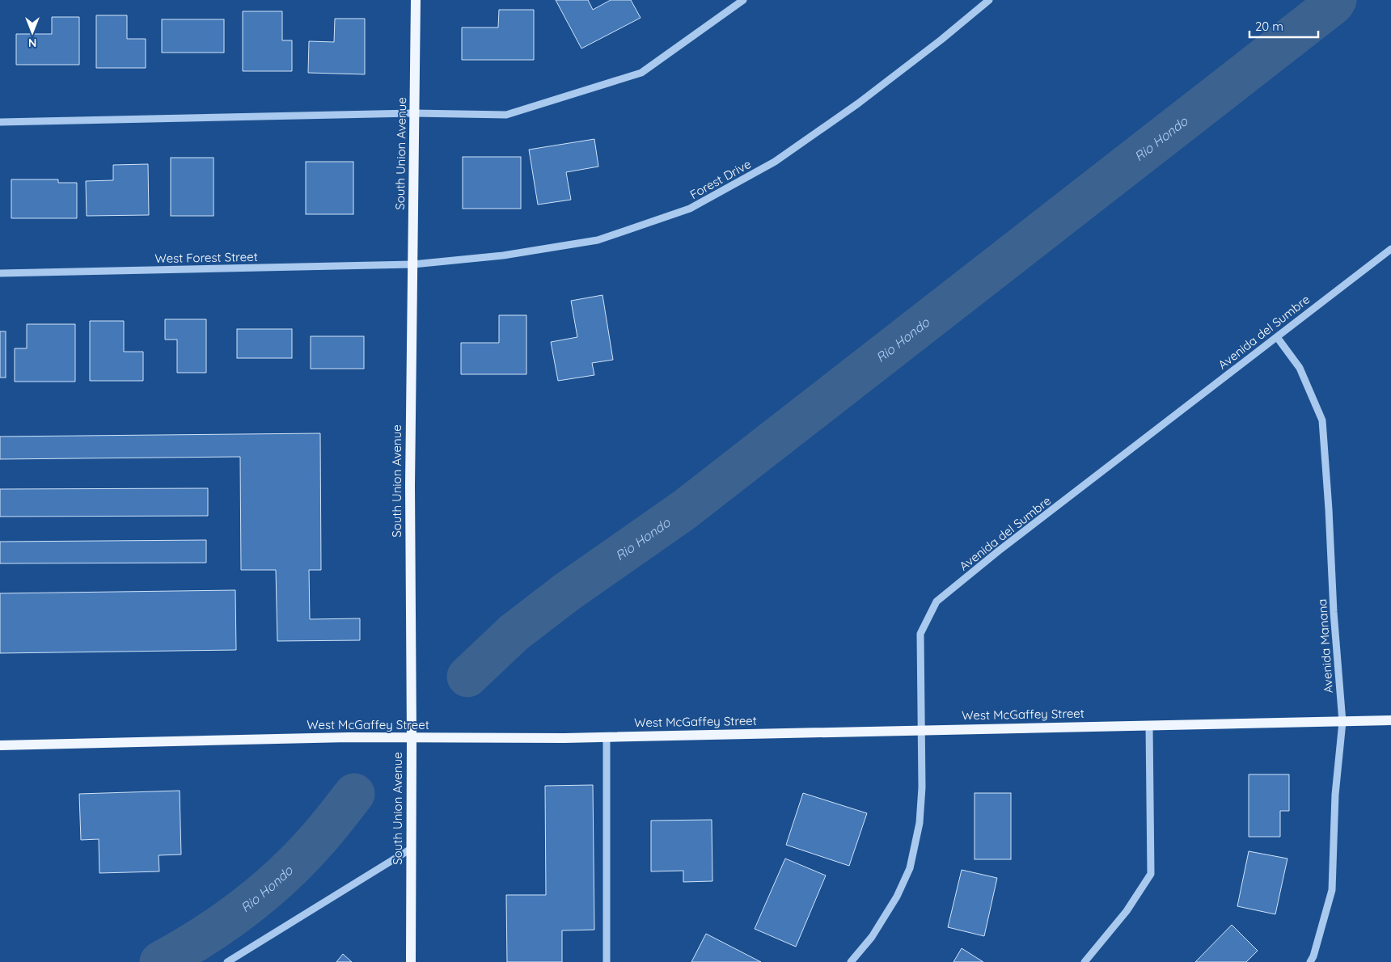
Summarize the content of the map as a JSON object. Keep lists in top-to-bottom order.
{
  "streets": {
    "main road": ["South Union Avenue", "West McGaffey Street"],
    "street": [
      "Forest Drive",
      "West Forest Street",
      "Avenida del Sumbre",
      "Avenida Manana"
    ]
  },
  "crossings": [
    ["South Union Avenue", "Forest Drive"],
    ["South Union Avenue", "West Forest Street"],
    ["South Union Avenue", "West McGaffey Street"],
    ["Forest Drive", "West Forest Street"],
    ["Avenida del Sumbre", "Avenida Manana"],
    ["Avenida del Sumbre", "West McGaffey Street"],
    ["Avenida Manana", "West McGaffey Street"]
  ],
  "water": ["Rio Hondo"],
  "scale_bar": "20 m",
  "north": "bottom"
}
